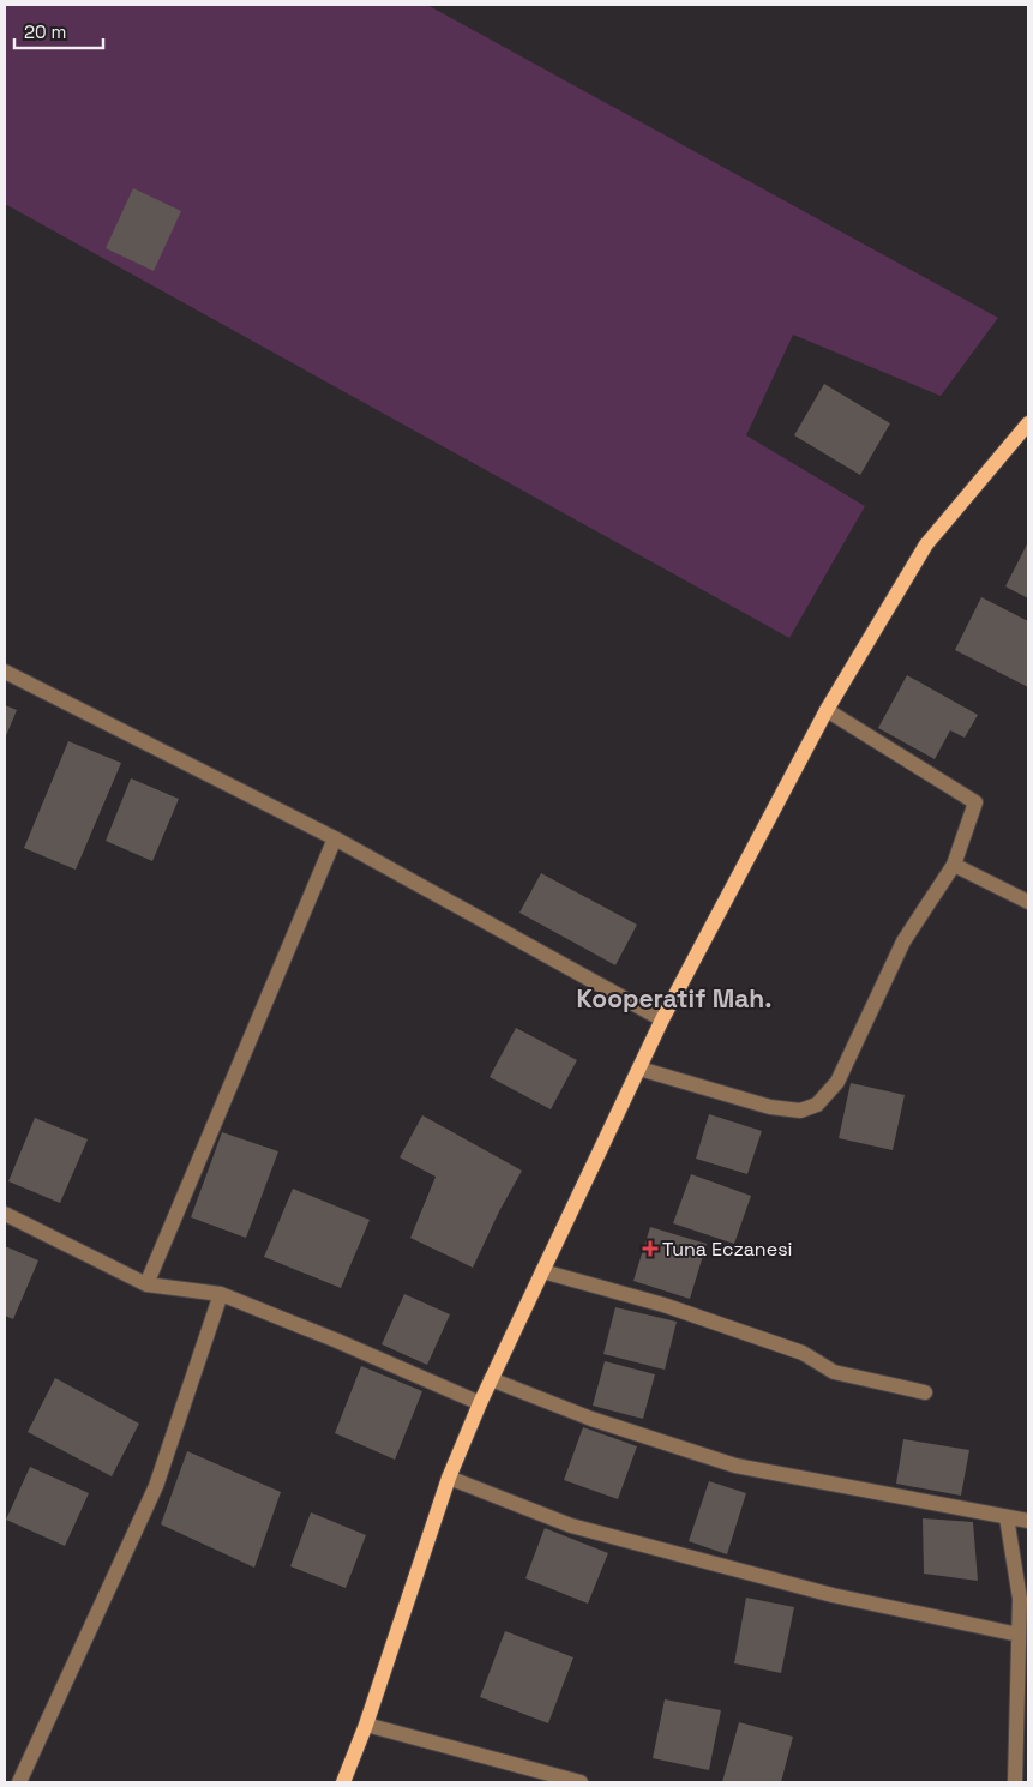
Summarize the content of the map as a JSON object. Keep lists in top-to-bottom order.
{
  "districts": ["Kooperatif Mah."],
  "places": {
    "health": ["Tuna Eczanesi"]
  },
  "scale_bar": "20 m"
}
